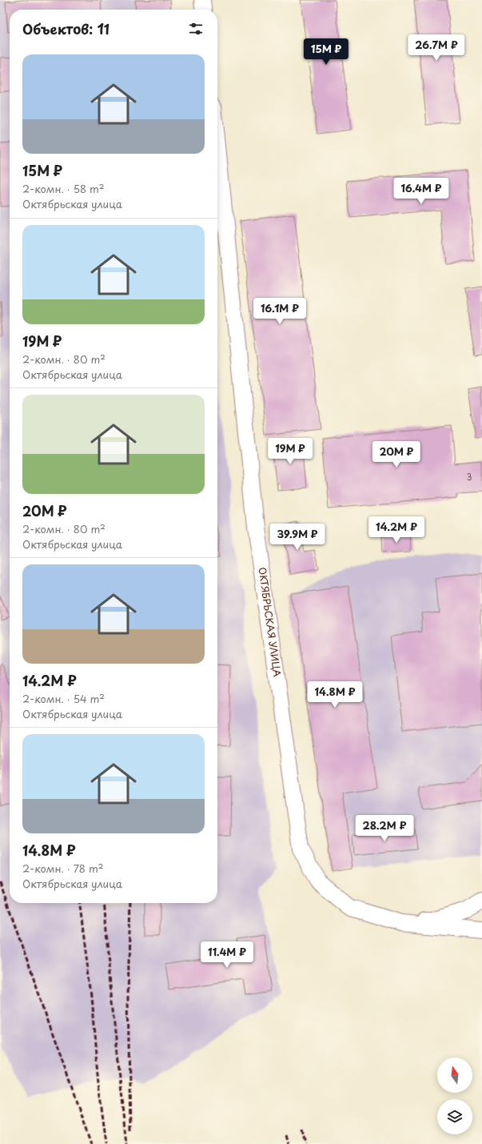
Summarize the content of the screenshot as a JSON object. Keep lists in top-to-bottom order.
{
  "streets": {
    "street": ["ОКТЯБРЬСКАЯ УЛИЦА"]
  },
  "house_numbers": ["3"],
  "north": "top",
  "page": {
    "heading": "Объектов: 11",
    "price": [
      "26.7M ₽",
      "15M ₽",
      "16.4M ₽",
      "16.1M ₽",
      "19M ₽",
      "20M ₽",
      "14.2M ₽",
      "39.9M ₽",
      "14.8M ₽",
      "28.2M ₽",
      "11.4M ₽"
    ],
    "list": [
      {
        "name": "15M ₽",
        "note": "2-комн. · 58 m² · Октябрьская улица"
      },
      {
        "name": "19M ₽",
        "note": "2-комн. · 80 m² · Октябрьская улица"
      },
      {
        "name": "20M ₽",
        "note": "2-комн. · 80 m² · Октябрьская улица"
      },
      {
        "name": "14.2M ₽",
        "note": "2-комн. · 54 m² · Октябрьская улица"
      },
      {
        "name": "14.8M ₽",
        "note": "2-комн. · 78 m² · Октябрьская улица"
      }
    ]
  }
}
